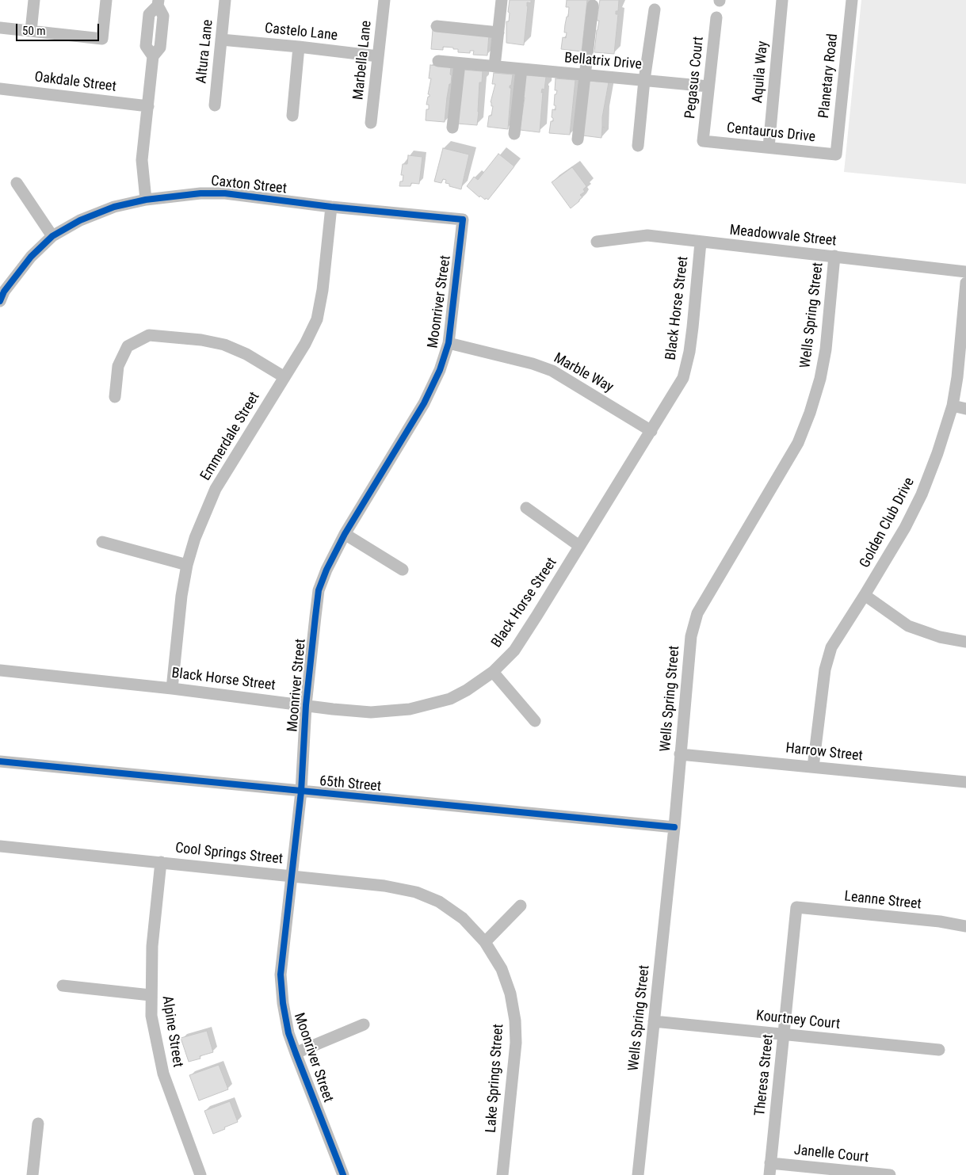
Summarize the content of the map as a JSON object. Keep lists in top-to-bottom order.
{
  "streets": {
    "street": [
      "Castelo Lane",
      "Altura Lane",
      "Marbella Lane",
      "Bellatrix Drive",
      "Aquila Way",
      "Planetary Road",
      "Pegasus Court",
      "Oakdale Street",
      "Centaurus Drive",
      "Caxton Street",
      "Meadowvale Street",
      "Moonriver Street",
      "Black Horse Street",
      "Wells Spring Street",
      "Marble Way",
      "Emmerdale Street",
      "Golden Club Drive",
      "Harrow Street",
      "65th Street",
      "Cool Springs Street",
      "Leanne Street",
      "Kourtney Court",
      "Alpine Street",
      "Theresa Street",
      "Lake Springs Street",
      "Janelle Court"
    ]
  },
  "crossings": [
    ["Castelo Lane", "Altura Lane"],
    ["Castelo Lane", "Marbella Lane"],
    ["Bellatrix Drive", "Pegasus Court"],
    ["Aquila Way", "Centaurus Drive"],
    ["Planetary Road", "Centaurus Drive"],
    ["Pegasus Court", "Centaurus Drive"],
    ["Caxton Street", "Moonriver Street"],
    ["Caxton Street", "Emmerdale Street"],
    ["Meadowvale Street", "Black Horse Street"],
    ["Meadowvale Street", "Wells Spring Street"],
    ["Moonriver Street", "Black Horse Street"],
    ["Moonriver Street", "Marble Way"],
    ["Moonriver Street", "65th Street"],
    ["Moonriver Street", "Cool Springs Street"],
    ["Black Horse Street", "Marble Way"],
    ["Black Horse Street", "Emmerdale Street"],
    ["Wells Spring Street", "Harrow Street"],
    ["Wells Spring Street", "65th Street"],
    ["Wells Spring Street", "Kourtney Court"],
    ["Golden Club Drive", "Harrow Street"],
    ["Cool Springs Street", "Alpine Street"],
    ["Cool Springs Street", "Lake Springs Street"],
    ["Leanne Street", "Theresa Street"],
    ["Kourtney Court", "Theresa Street"],
    ["Theresa Street", "Janelle Court"]
  ],
  "scale_bar": "50 m"
}
